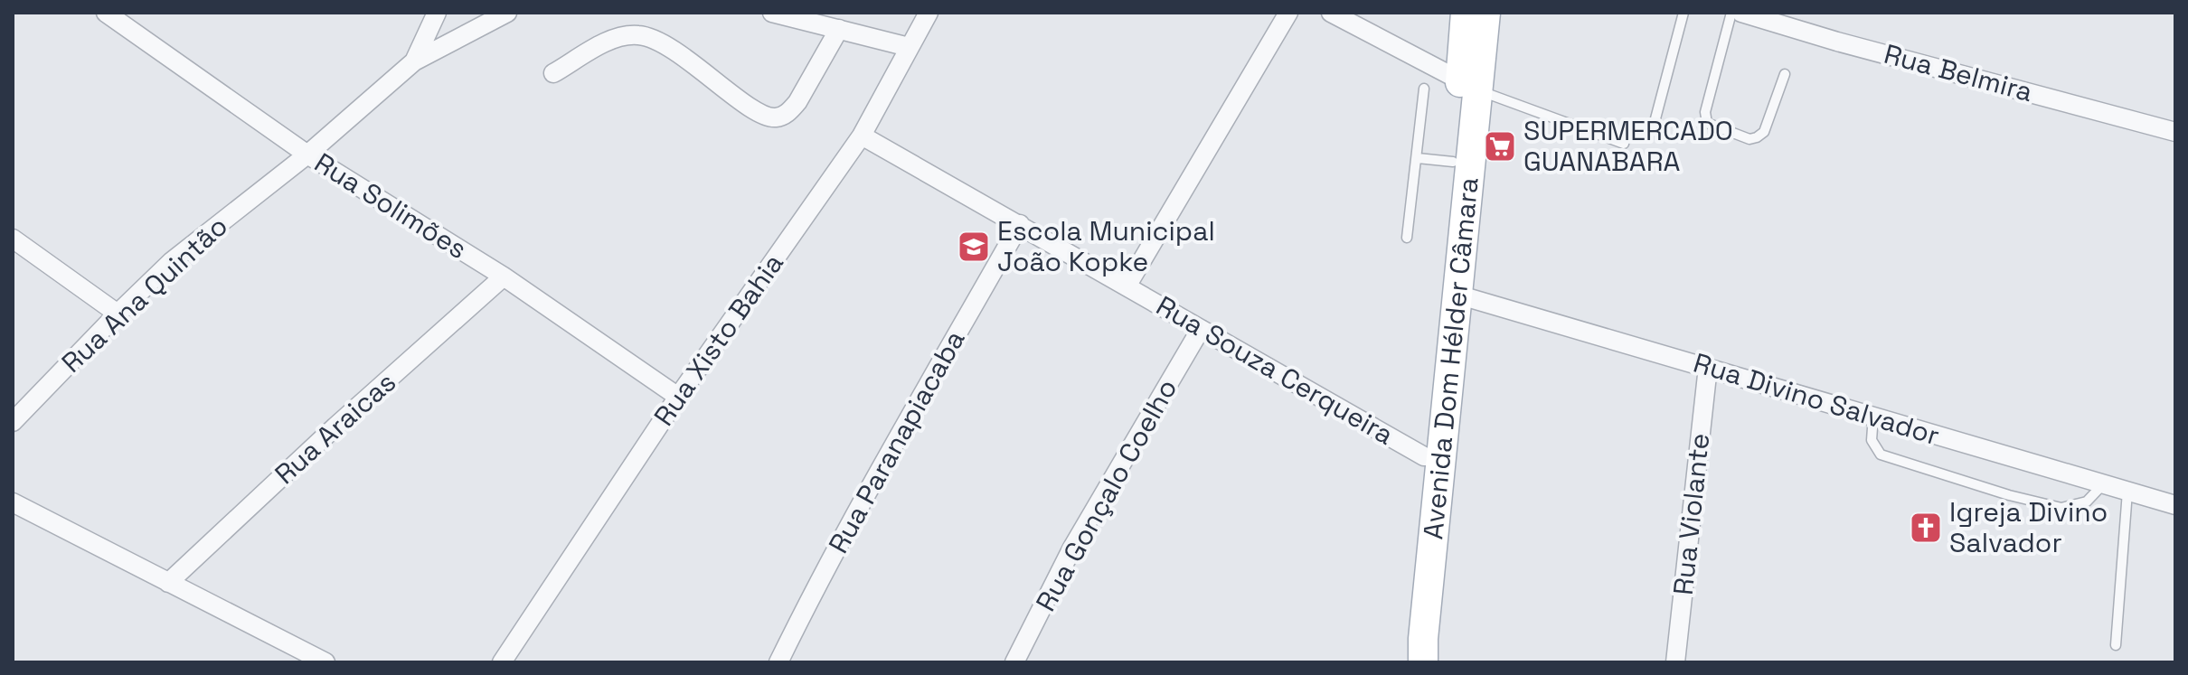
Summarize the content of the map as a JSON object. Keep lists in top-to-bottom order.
{
  "streets": {
    "main road": ["Avenida Dom Hélder Câmara"],
    "street": [
      "Rua Belmira",
      "Rua Solimões",
      "Rua Ana Quintão",
      "Rua Xisto Bahia",
      "Rua Souza Cerqueira",
      "Rua Divino Salvador",
      "Rua Araicas",
      "Rua Paranapiacaba",
      "Rua Gonçalo Coelho",
      "Rua Violante"
    ]
  },
  "crossings": [
    ["Rua Solimões", "Rua Ana Quintão"],
    ["Rua Solimões", "Rua Xisto Bahia"],
    ["Rua Solimões", "Rua Araicas"],
    ["Rua Xisto Bahia", "Rua Souza Cerqueira"],
    ["Avenida Dom Hélder Câmara", "Rua Souza Cerqueira"],
    ["Avenida Dom Hélder Câmara", "Rua Divino Salvador"],
    ["Rua Souza Cerqueira", "Rua Paranapiacaba"],
    ["Rua Souza Cerqueira", "Rua Gonçalo Coelho"],
    ["Rua Divino Salvador", "Rua Violante"]
  ],
  "places": {
    "supermarket": ["SUPERMERCADO GUANABARA"],
    "school or university": ["Escola Municipal João Kopke"],
    "church": ["Igreja Divino Salvador"]
  }
}
